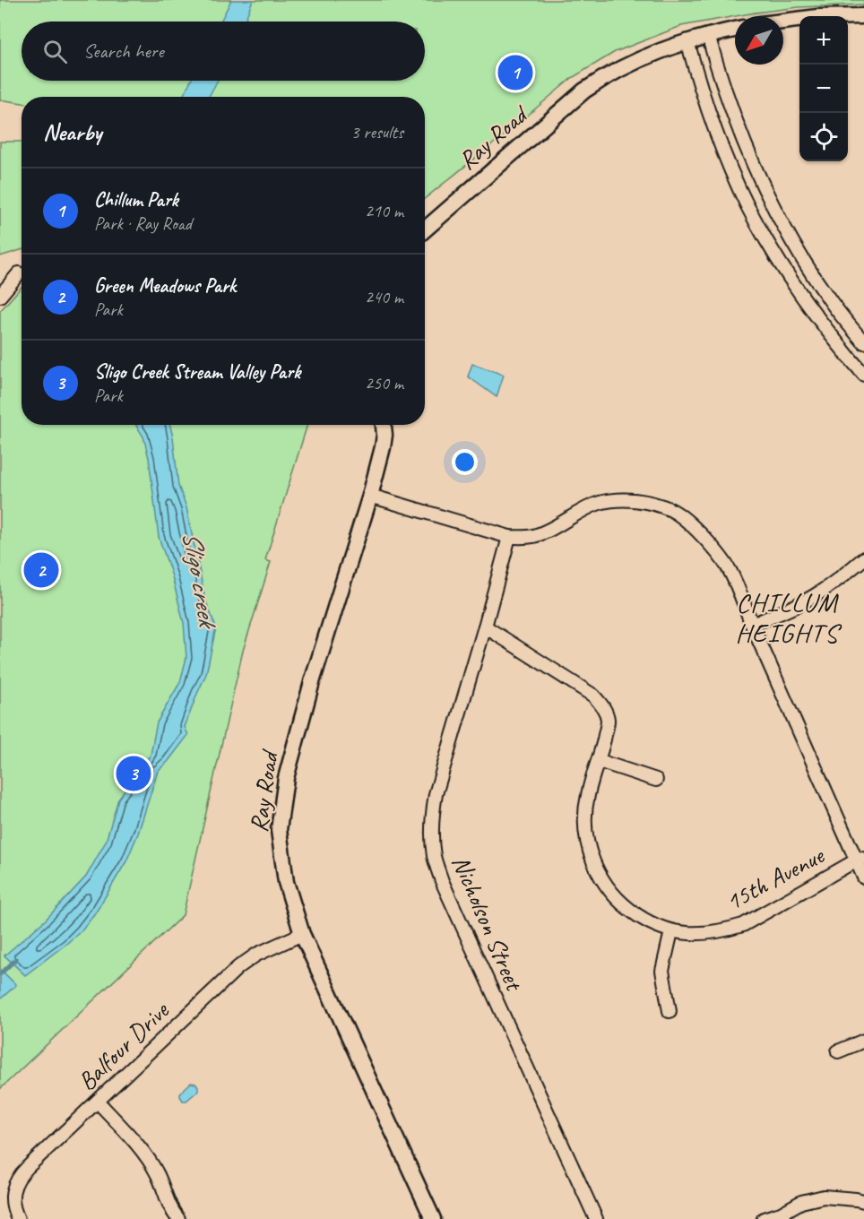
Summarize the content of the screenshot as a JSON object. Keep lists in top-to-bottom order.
{
  "streets": {
    "street": [
      "Ray Road",
      "15th Avenue",
      "Nicholson Street",
      "Balfour Drive"
    ]
  },
  "crossings": [
    ["Ray Road", "Balfour Drive"],
    ["15th Avenue", "Nicholson Street"]
  ],
  "districts": ["CHILLUM HEIGHTS"],
  "water": ["Sligo creek"],
  "north": "bottom left",
  "page": {
    "map_buttons": ["+", "−"],
    "search": "Search here",
    "pins": ["1", "2", "3"],
    "heading": ["Nearby", "3 results"],
    "list": [
      {
        "mark": "1",
        "name": "Chillum Park",
        "note": "Park · Ray Road",
        "value": "210 m"
      },
      {
        "mark": "2",
        "name": "Green Meadows Park",
        "note": "Park",
        "value": "240 m"
      },
      {
        "mark": "3",
        "name": "Sligo Creek Stream Valley Park",
        "note": "Park",
        "value": "250 m"
      }
    ]
  }
}
